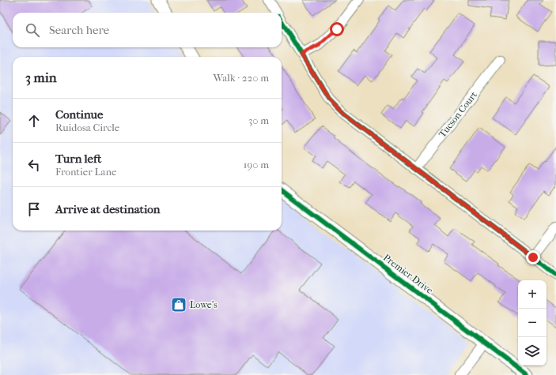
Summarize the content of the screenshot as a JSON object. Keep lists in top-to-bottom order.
{
  "streets": {
    "street": ["Tucson Court", "Premier Drive"]
  },
  "places": {
    "shop": ["Lowe's"]
  },
  "page": {
    "search": "Search here",
    "heading": ["3 min", "Walk · 220 m"],
    "list": [
      ["Continue", "Ruidosa Circle", "30 m"],
      ["Turn left", "Frontier Lane", "190 m"],
      "Arrive at destination"
    ],
    "map_buttons": ["+", "−"]
  }
}
